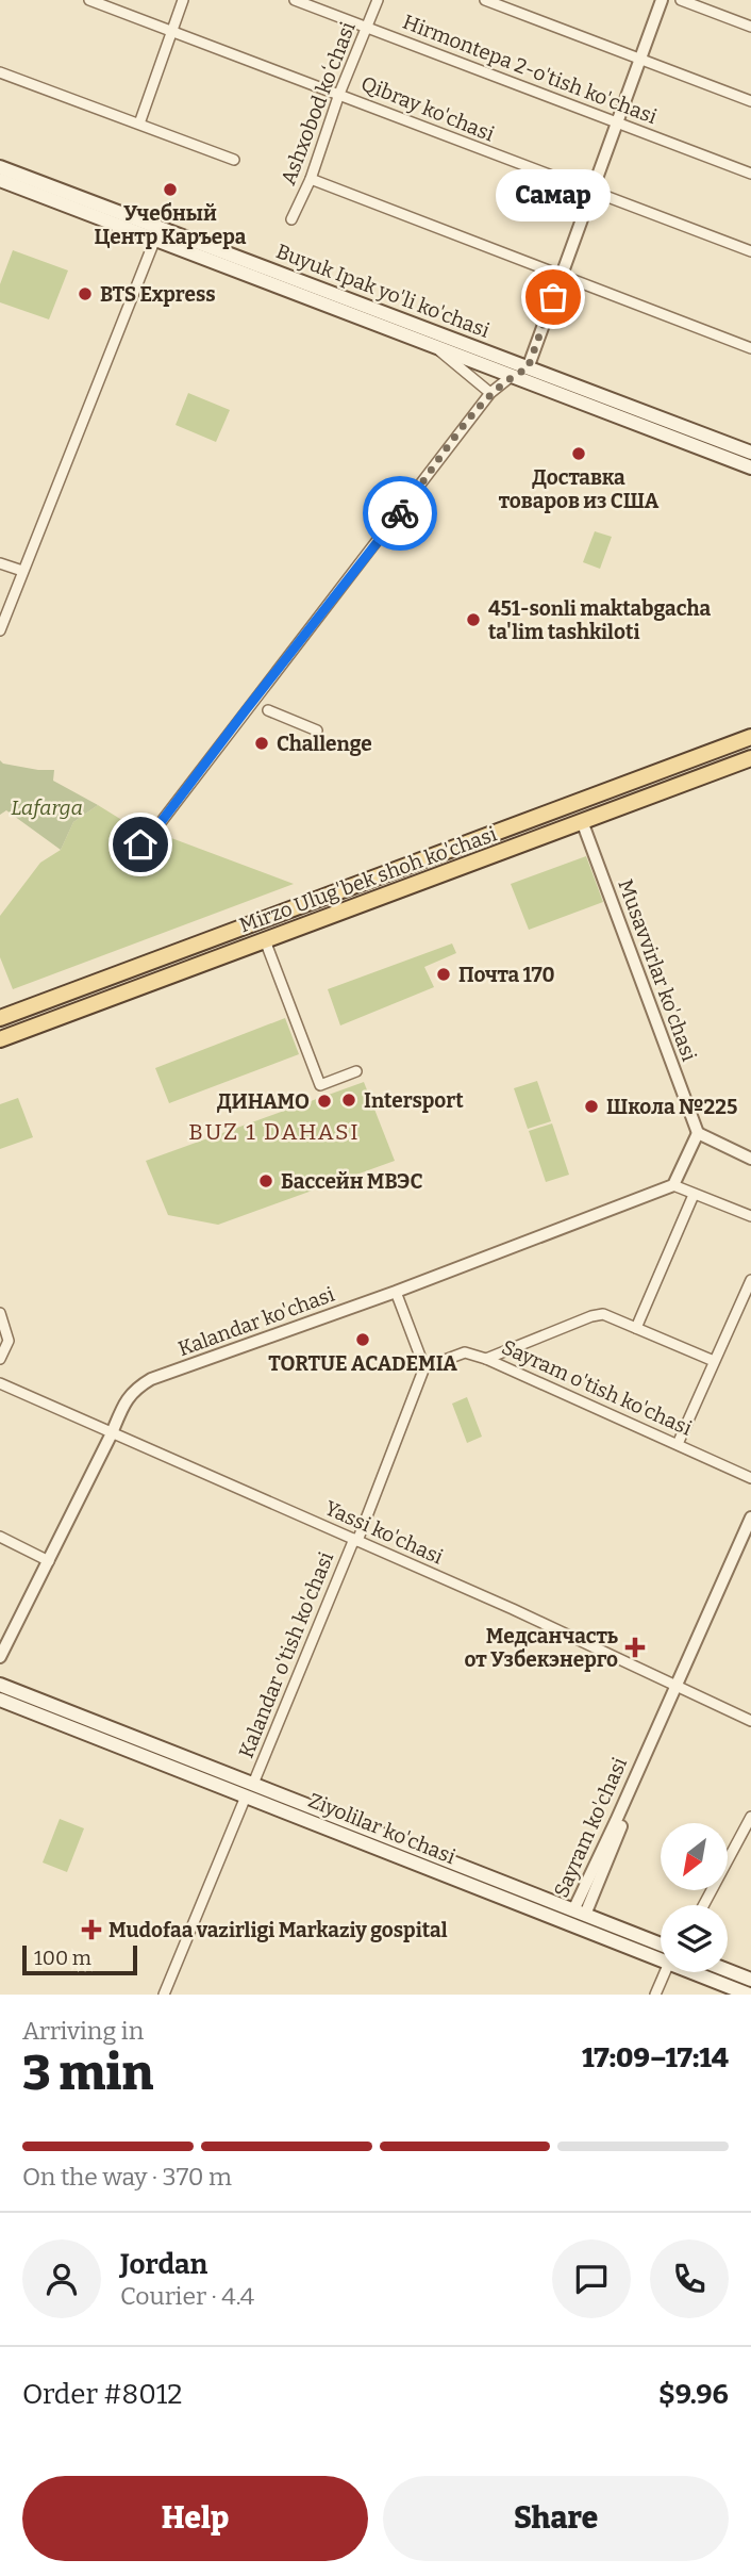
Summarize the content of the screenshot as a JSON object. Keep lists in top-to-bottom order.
{
  "streets": {
    "main road": [
      "Buyuk Ipak yo'li ko'chasi",
      "Mirzo Ulug'bek shoh ko'chasi",
      "Sayram ko'chasi",
      "Ziyolilar ko'chasi"
    ],
    "street": [
      "Hirmontepa 2-o'tish ko'chasi",
      "Ashxobod koʻchasi",
      "Qibray ko'chasi",
      "Musavvirlar ko'chasi",
      "Kalandar ko'chasi",
      "Sayram o'tish ko'chasi",
      "Yassi ko'chasi",
      "Kalandar o'tish ko'chasi"
    ]
  },
  "crossings": [
    ["Hirmontepa 2-o'tish ko'chasi", "Ashxobod koʻchasi"],
    ["Ashxobod koʻchasi", "Qibray ko'chasi"],
    ["Mirzo Ulug'bek shoh ko'chasi", "Musavvirlar ko'chasi"],
    ["Kalandar ko'chasi", "Yassi ko'chasi"],
    ["Sayram o'tish ko'chasi", "Kalandar o'tish ko'chasi"],
    ["Yassi ko'chasi", "Kalandar o'tish ko'chasi"],
    ["Yassi ko'chasi", "Sayram ko'chasi"],
    ["Kalandar o'tish ko'chasi", "Ziyolilar ko'chasi"],
    ["Sayram ko'chasi", "Ziyolilar ko'chasi"]
  ],
  "districts": ["BUZ 1 DAHASI"],
  "parks": ["Lafarga"],
  "places": {
    "other": [
      "Учебный Центр Каръера",
      "BTS Express",
      "Самар",
      "Доставка товаров из США",
      "451-sonli maktabgacha ta'lim tashkiloti",
      "Challenge",
      "Почта 170",
      "Intersport",
      "ДИНАМО",
      "Школа №225",
      "Бассейн МВЭС",
      "TORTUE ACADEMIA"
    ],
    "health": ["Медсанчасть от Узбекэнерго", "Mudofaa vazirligi Markaziy gospital"]
  },
  "scale_bar": "100 m",
  "north": "bottom left",
  "page": {
    "bubble": "Самар",
    "scale": "100 m",
    "heading": ["3 min", "Arriving in", "17:09–17:14"],
    "panel": [
      "Jordan",
      "Courier · 4.4",
      "Order #8012",
      "$9.96"
    ],
    "bar": "On the way · 370 m",
    "buttons": ["Help", "Share"]
  }
}
